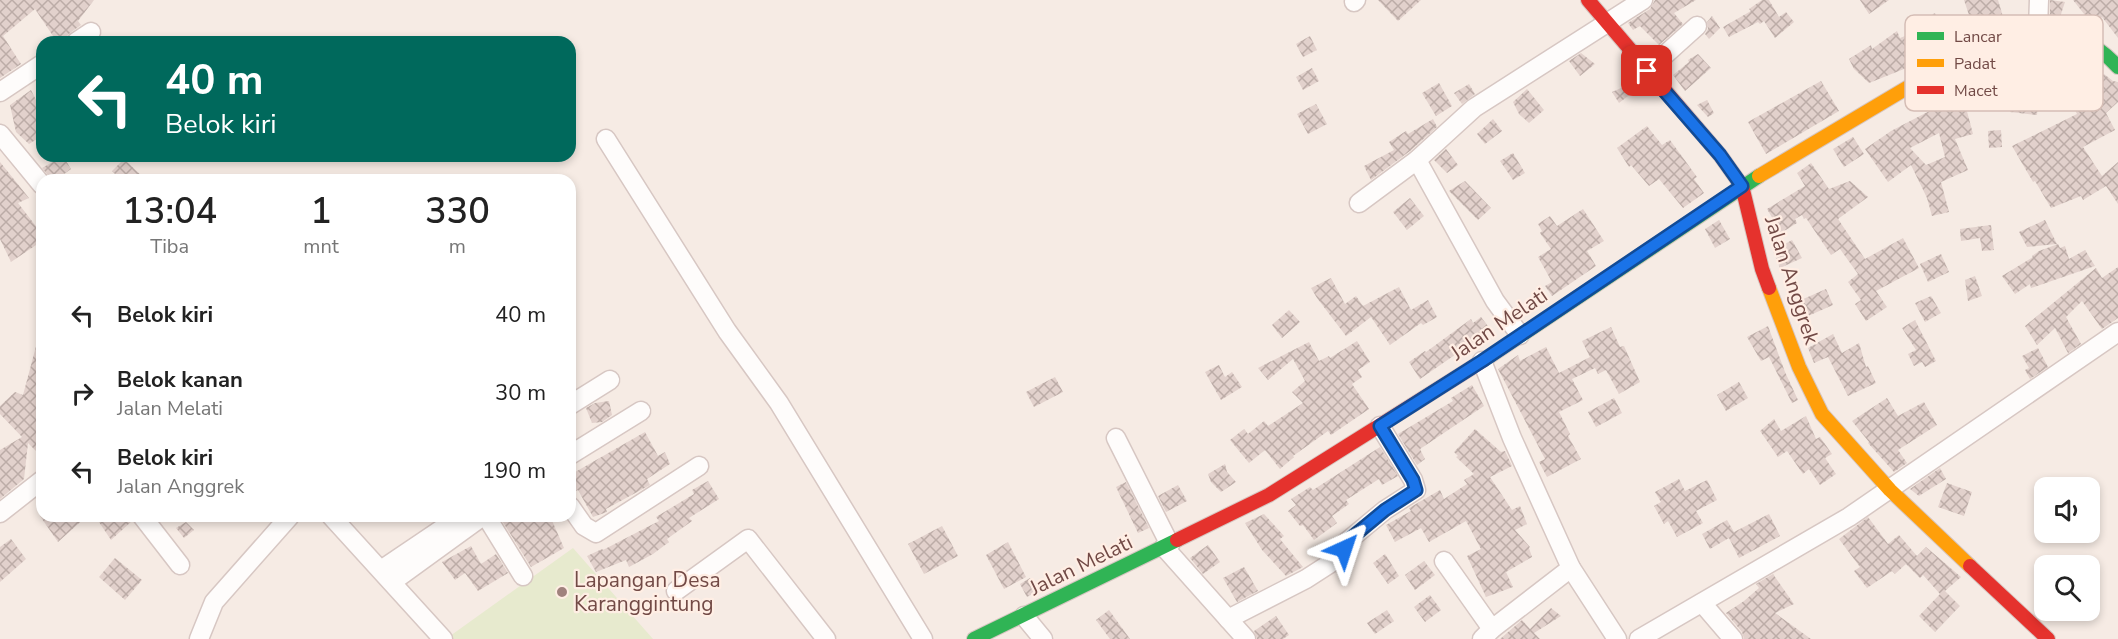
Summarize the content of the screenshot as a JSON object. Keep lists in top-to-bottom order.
{
  "streets": {
    "street": ["Jalan Anggrek", "Jalan Melati"]
  },
  "crossings": [
    ["Jalan Anggrek", "Jalan Melati"]
  ],
  "places": ["Lapangan Desa Karanggintung"],
  "legend": ["Lancar", "Padat", "Macet"],
  "page": {
    "turn": ["40 m", "Belok kiri"],
    "eta": [
      "13:04",
      "Tiba",
      "1",
      "mnt",
      "330",
      "m"
    ],
    "list": [
      {
        "name": "Belok kiri",
        "value": "40 m"
      },
      {
        "name": "Belok kanan",
        "note": "Jalan Melati",
        "value": "30 m"
      },
      {
        "name": "Belok kiri",
        "note": "Jalan Anggrek",
        "value": "190 m"
      }
    ]
  }
}
